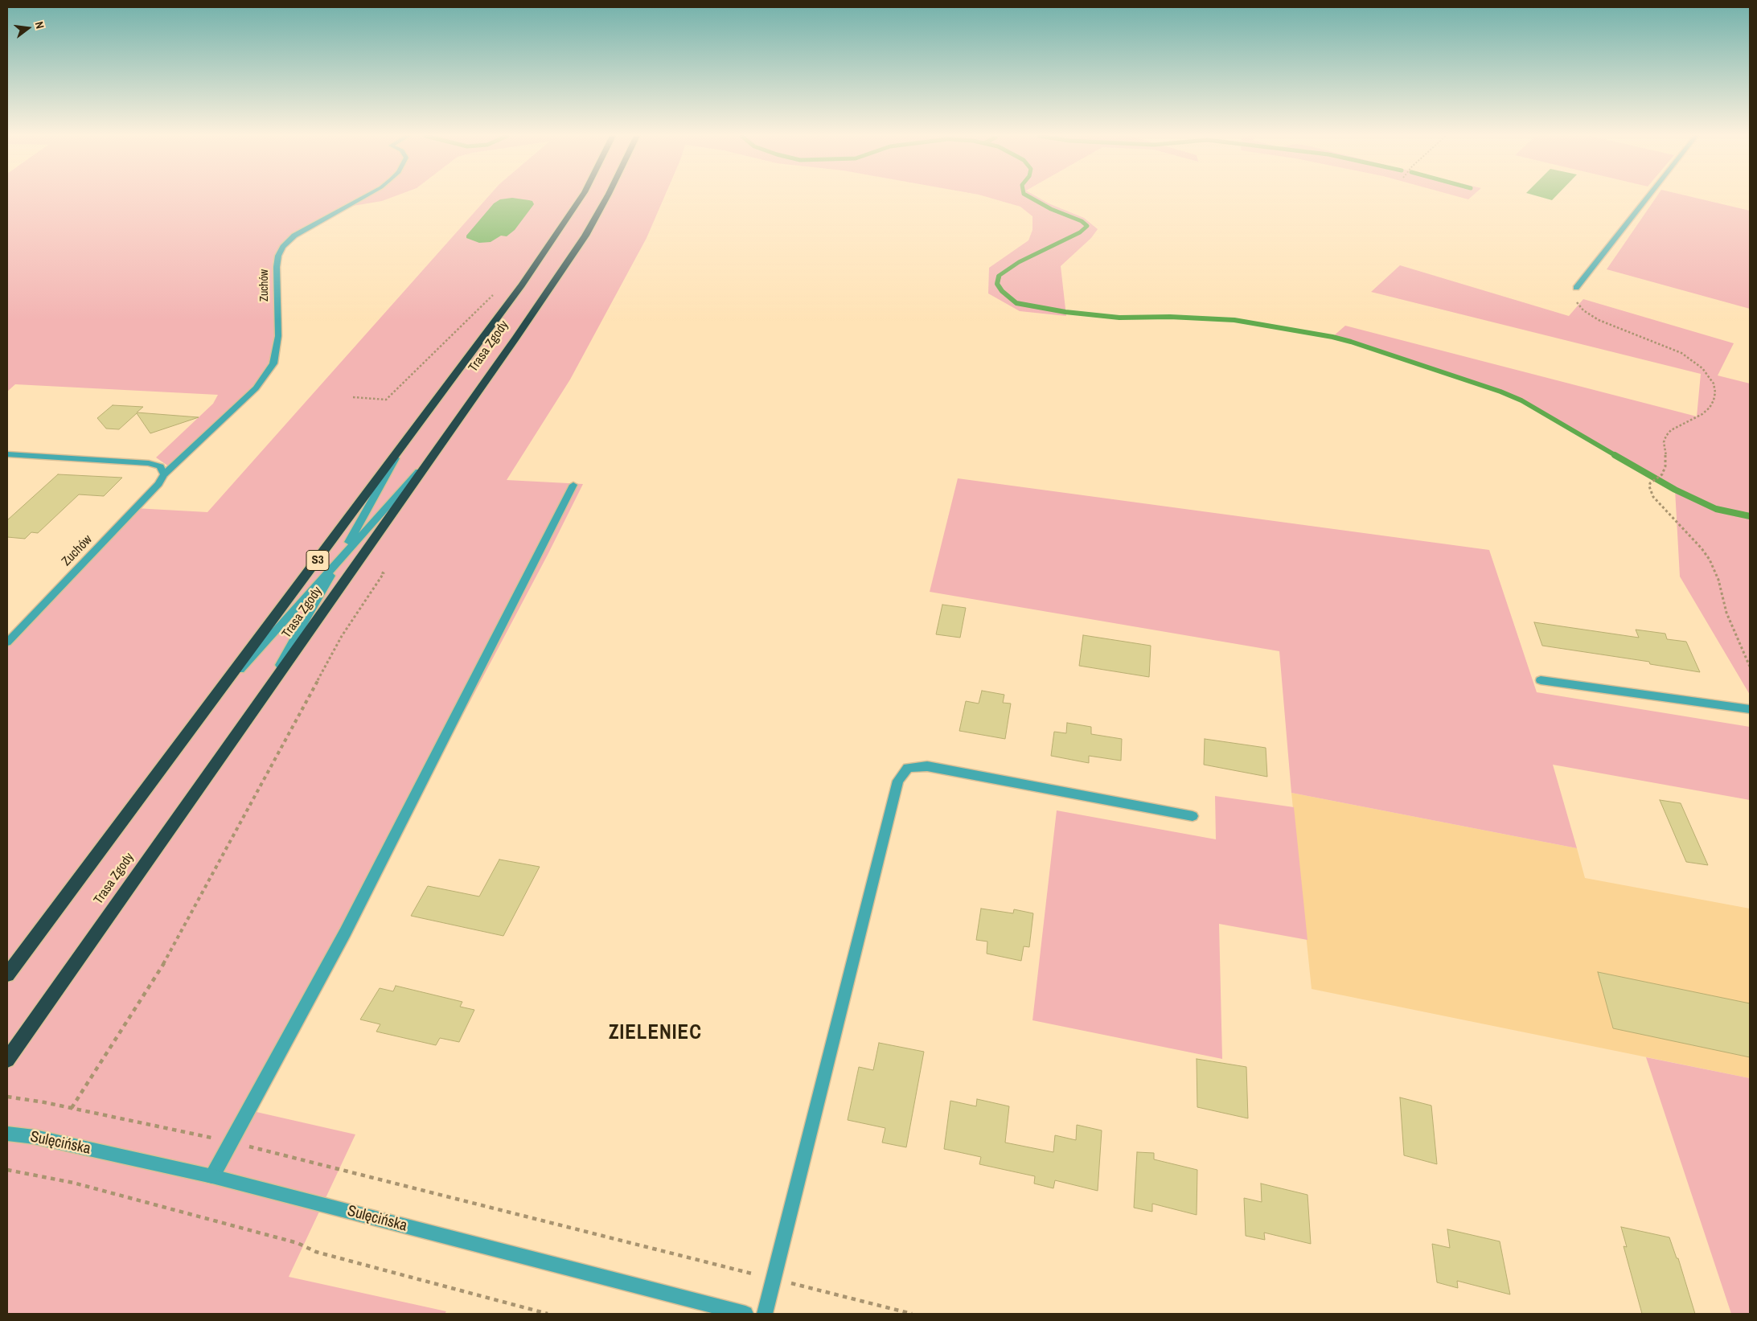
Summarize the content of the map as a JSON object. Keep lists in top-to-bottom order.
{
  "streets": {
    "highway": ["Trasa Zgody", "S3"],
    "street": ["Zuchów", "Sulęcińska"]
  },
  "districts": ["ZIELENIEC"],
  "north": "right"
}
